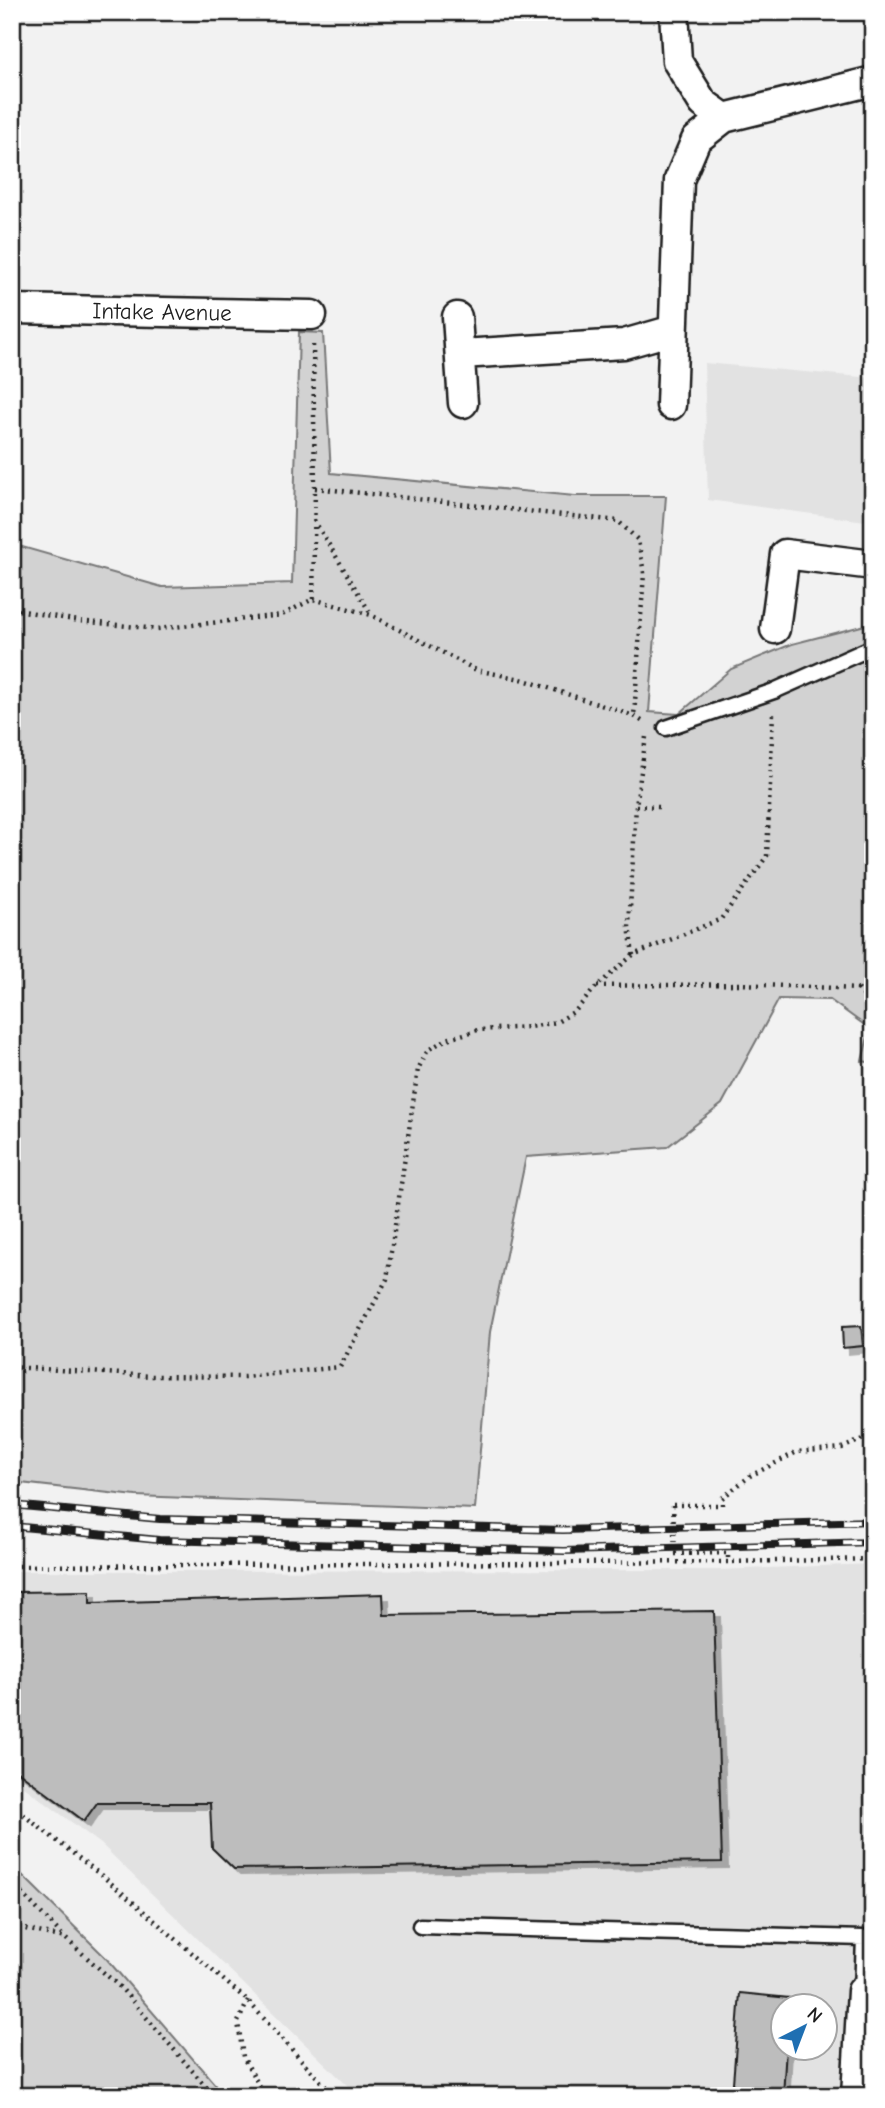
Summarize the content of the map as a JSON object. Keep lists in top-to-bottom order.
{
  "streets": {
    "street": ["Intake Avenue"]
  },
  "north": "top right"
}
